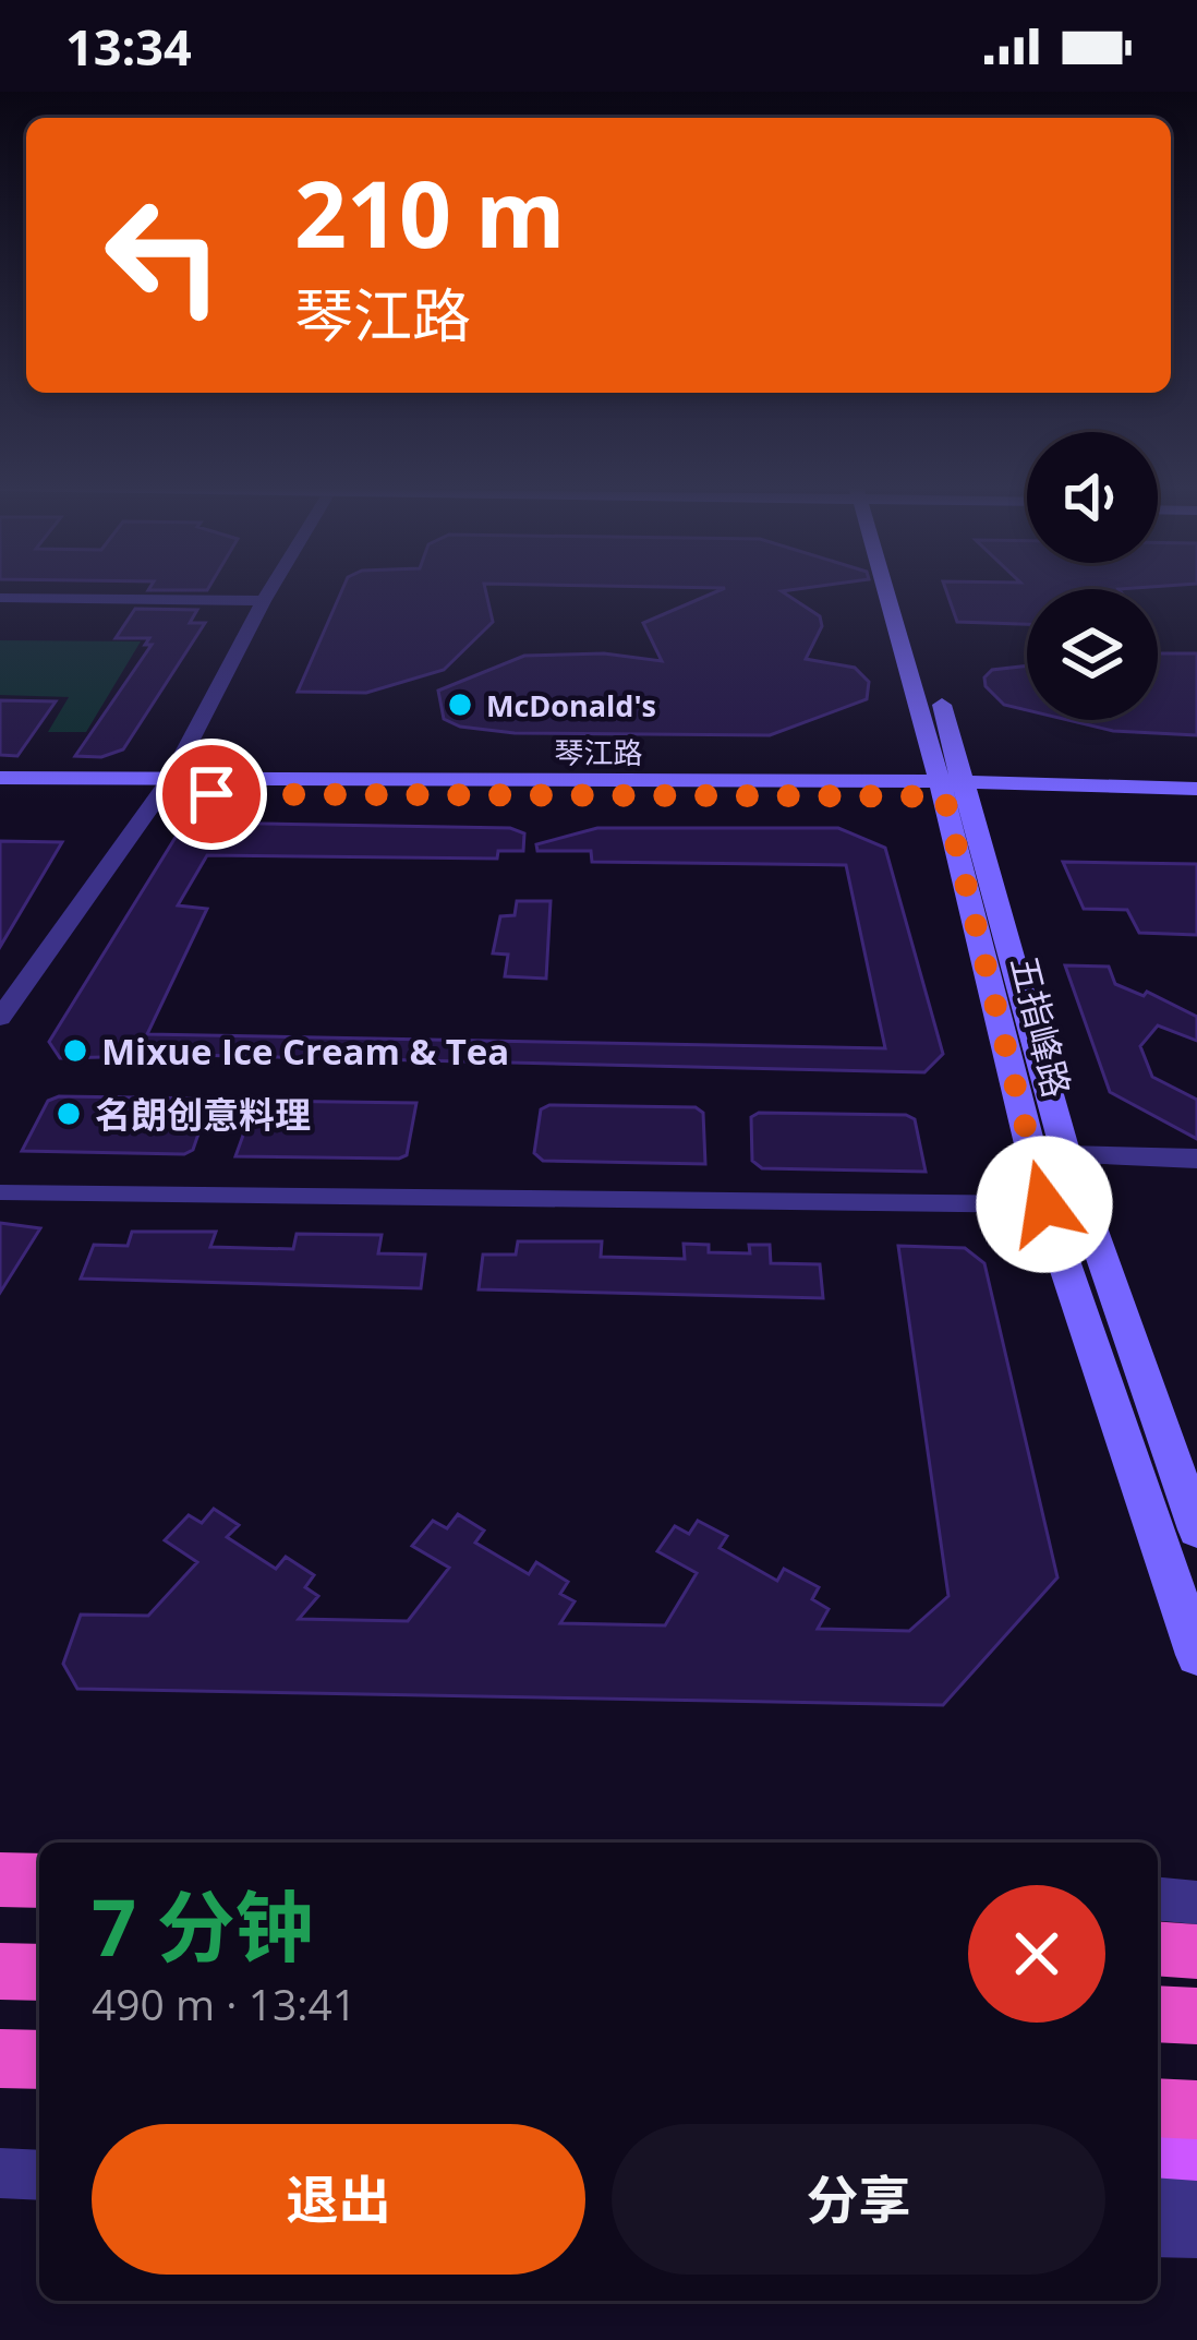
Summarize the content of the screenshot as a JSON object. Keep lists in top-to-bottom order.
{
  "streets": {
    "main road": ["琴江路", "五指峰路"]
  },
  "crossings": [
    ["琴江路", "五指峰路"]
  ],
  "places": ["McDonald's", "Mixue Ice Cream & Tea", "名朗创意料理"],
  "page": {
    "status": "13:34",
    "turn": ["210 m", "琴江路"],
    "heading": ["7 分钟", "490 m · 13:41"],
    "buttons": ["退出", "分享"]
  }
}
